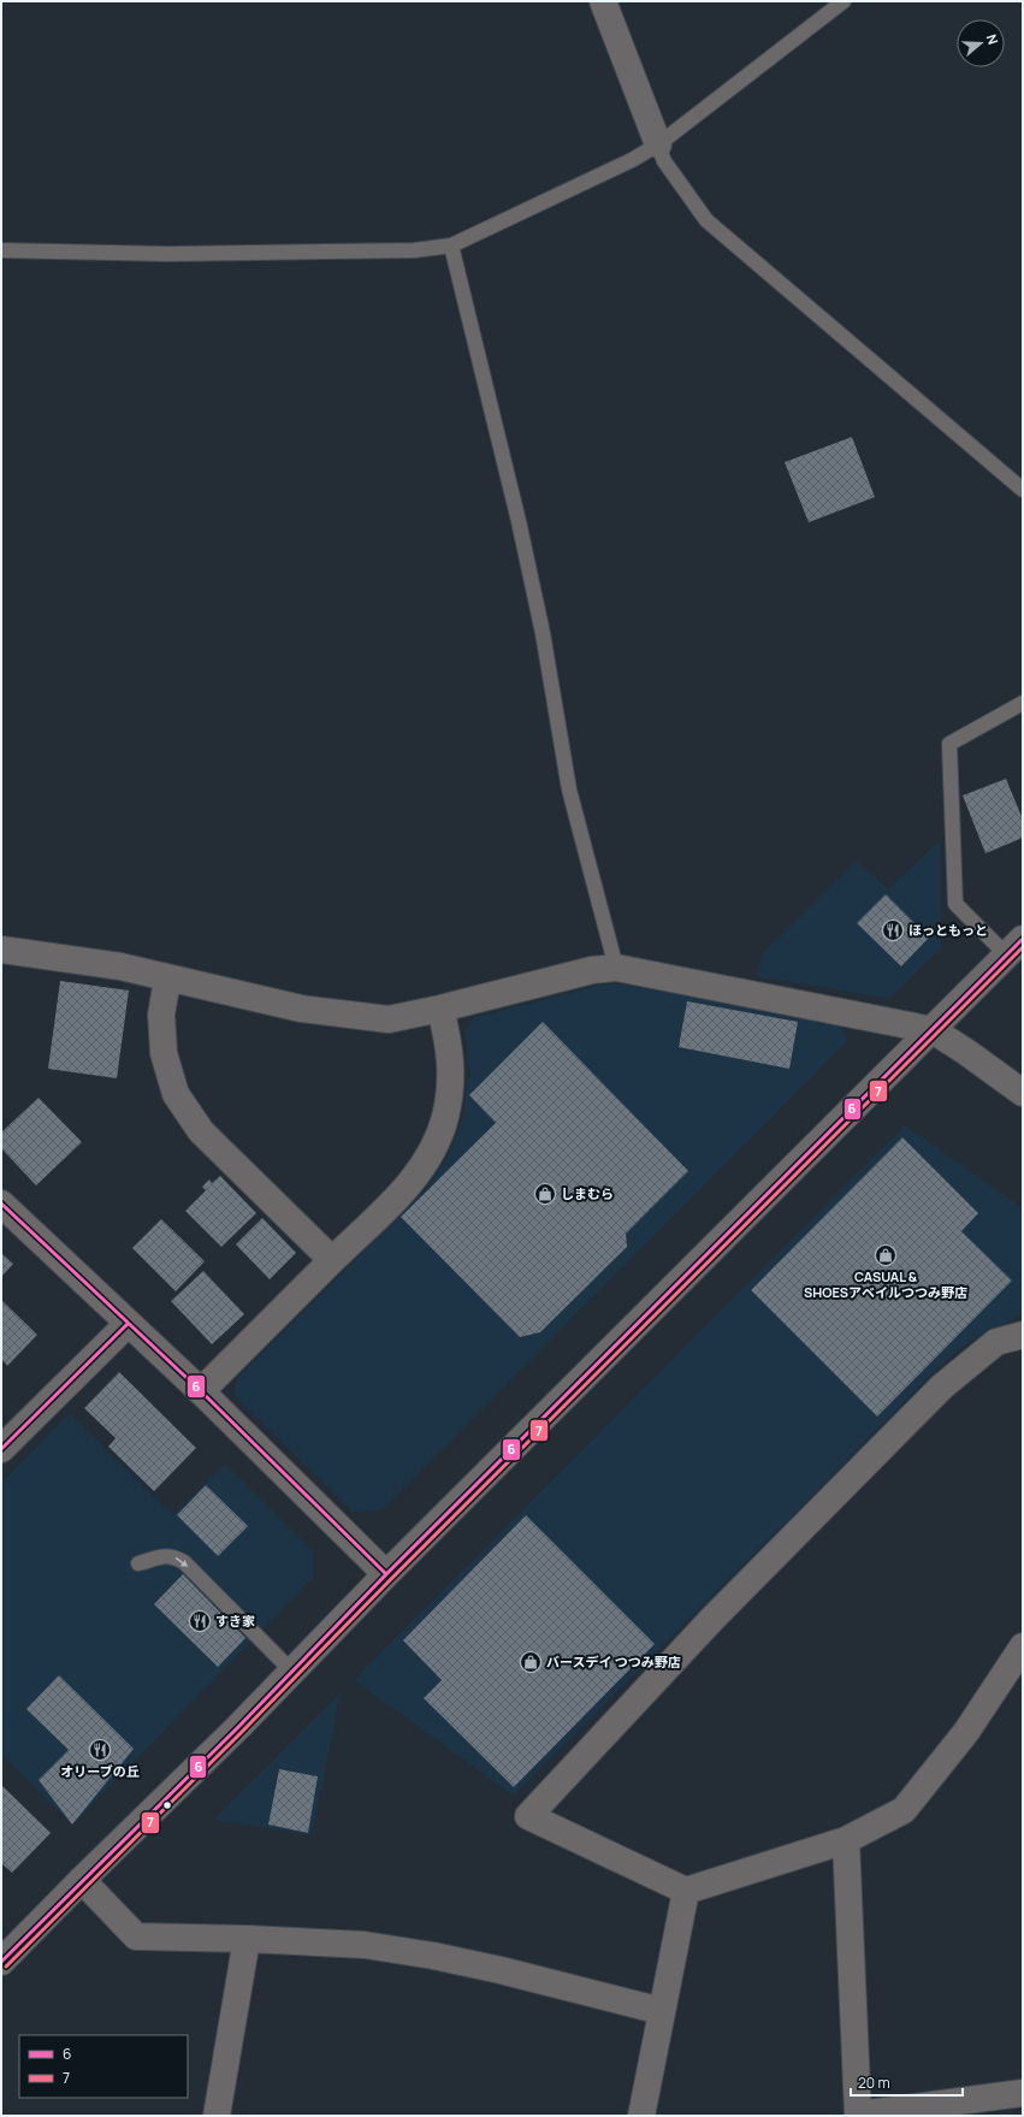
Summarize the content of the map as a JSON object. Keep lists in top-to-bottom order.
{
  "places": {
    "restaurant": ["ほっともっと", "すき家", "オリーブの丘"],
    "shop": ["しまむら", "CASUAL & SHOESアベイルつつみ野店", "バースデイ つつみ野店"]
  },
  "lines": ["transit line 6", "transit line 7"],
  "legend": ["6", "7"],
  "scale_bar": "20 m",
  "north": "right"
}
